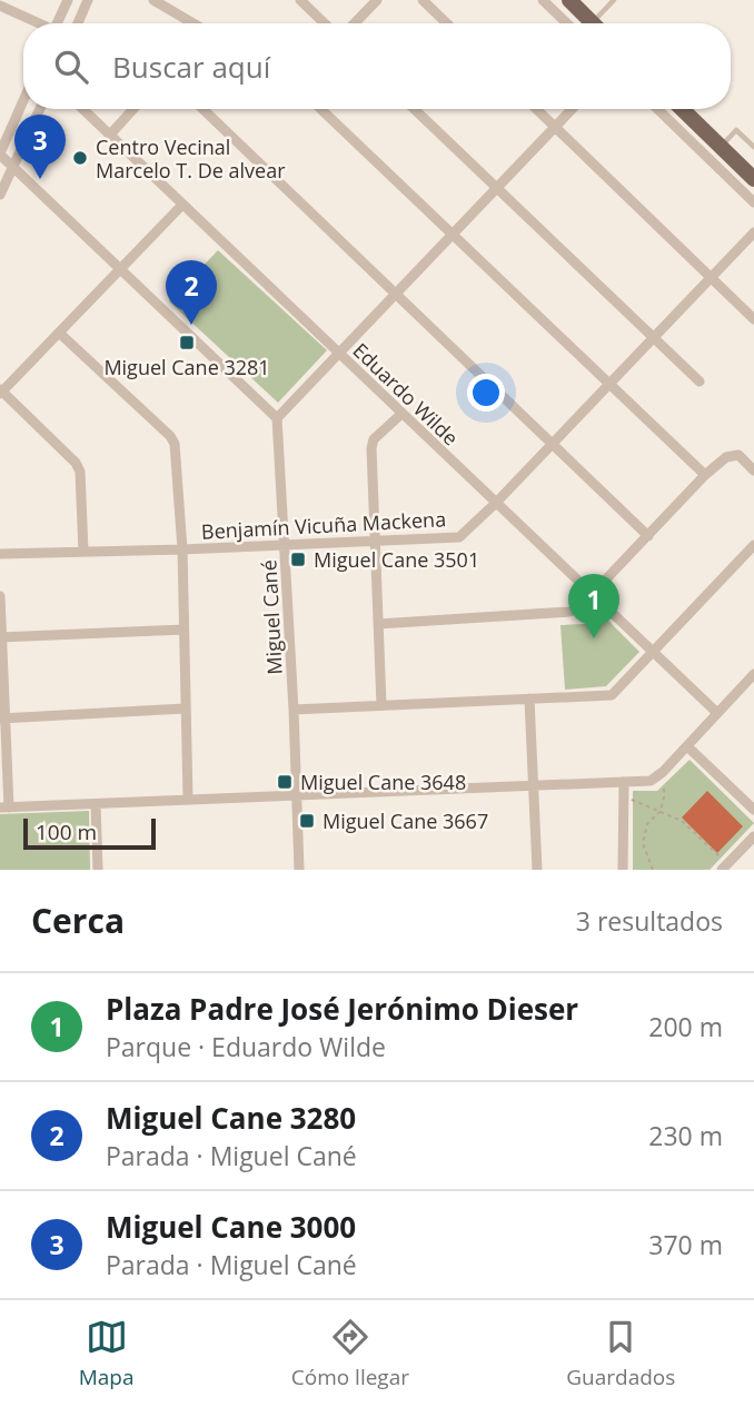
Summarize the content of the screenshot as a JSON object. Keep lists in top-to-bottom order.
{
  "streets": {
    "street": ["Eduardo Wilde", "Benjamín Vicuña Mackena", "Miguel Cané"]
  },
  "crossings": [
    ["Eduardo Wilde", "Benjamín Vicuña Mackena"],
    ["Benjamín Vicuña Mackena", "Miguel Cané"]
  ],
  "places": {
    "other": ["Centro Vecinal Marcelo T. De alvear"],
    "transit": [
      "Miguel Cane 3281",
      "Miguel Cane 3501",
      "Miguel Cane 3648",
      "Miguel Cane 3667"
    ]
  },
  "scale_bar": "100 m",
  "page": {
    "search": "Buscar aquí",
    "pins": ["3", "2", "1"],
    "scale": "100 m",
    "heading": ["Cerca", "3 resultados"],
    "list": [
      {
        "mark": "1",
        "name": "Plaza Padre José Jerónimo Dieser",
        "note": "Parque · Eduardo Wilde",
        "value": "200 m"
      },
      {
        "mark": "2",
        "name": "Miguel Cane 3280",
        "note": "Parada · Miguel Cané",
        "value": "230 m"
      },
      {
        "mark": "3",
        "name": "Miguel Cane 3000",
        "note": "Parada · Miguel Cané",
        "value": "370 m"
      }
    ],
    "nav": ["Mapa", "Cómo llegar", "Guardados"]
  }
}
